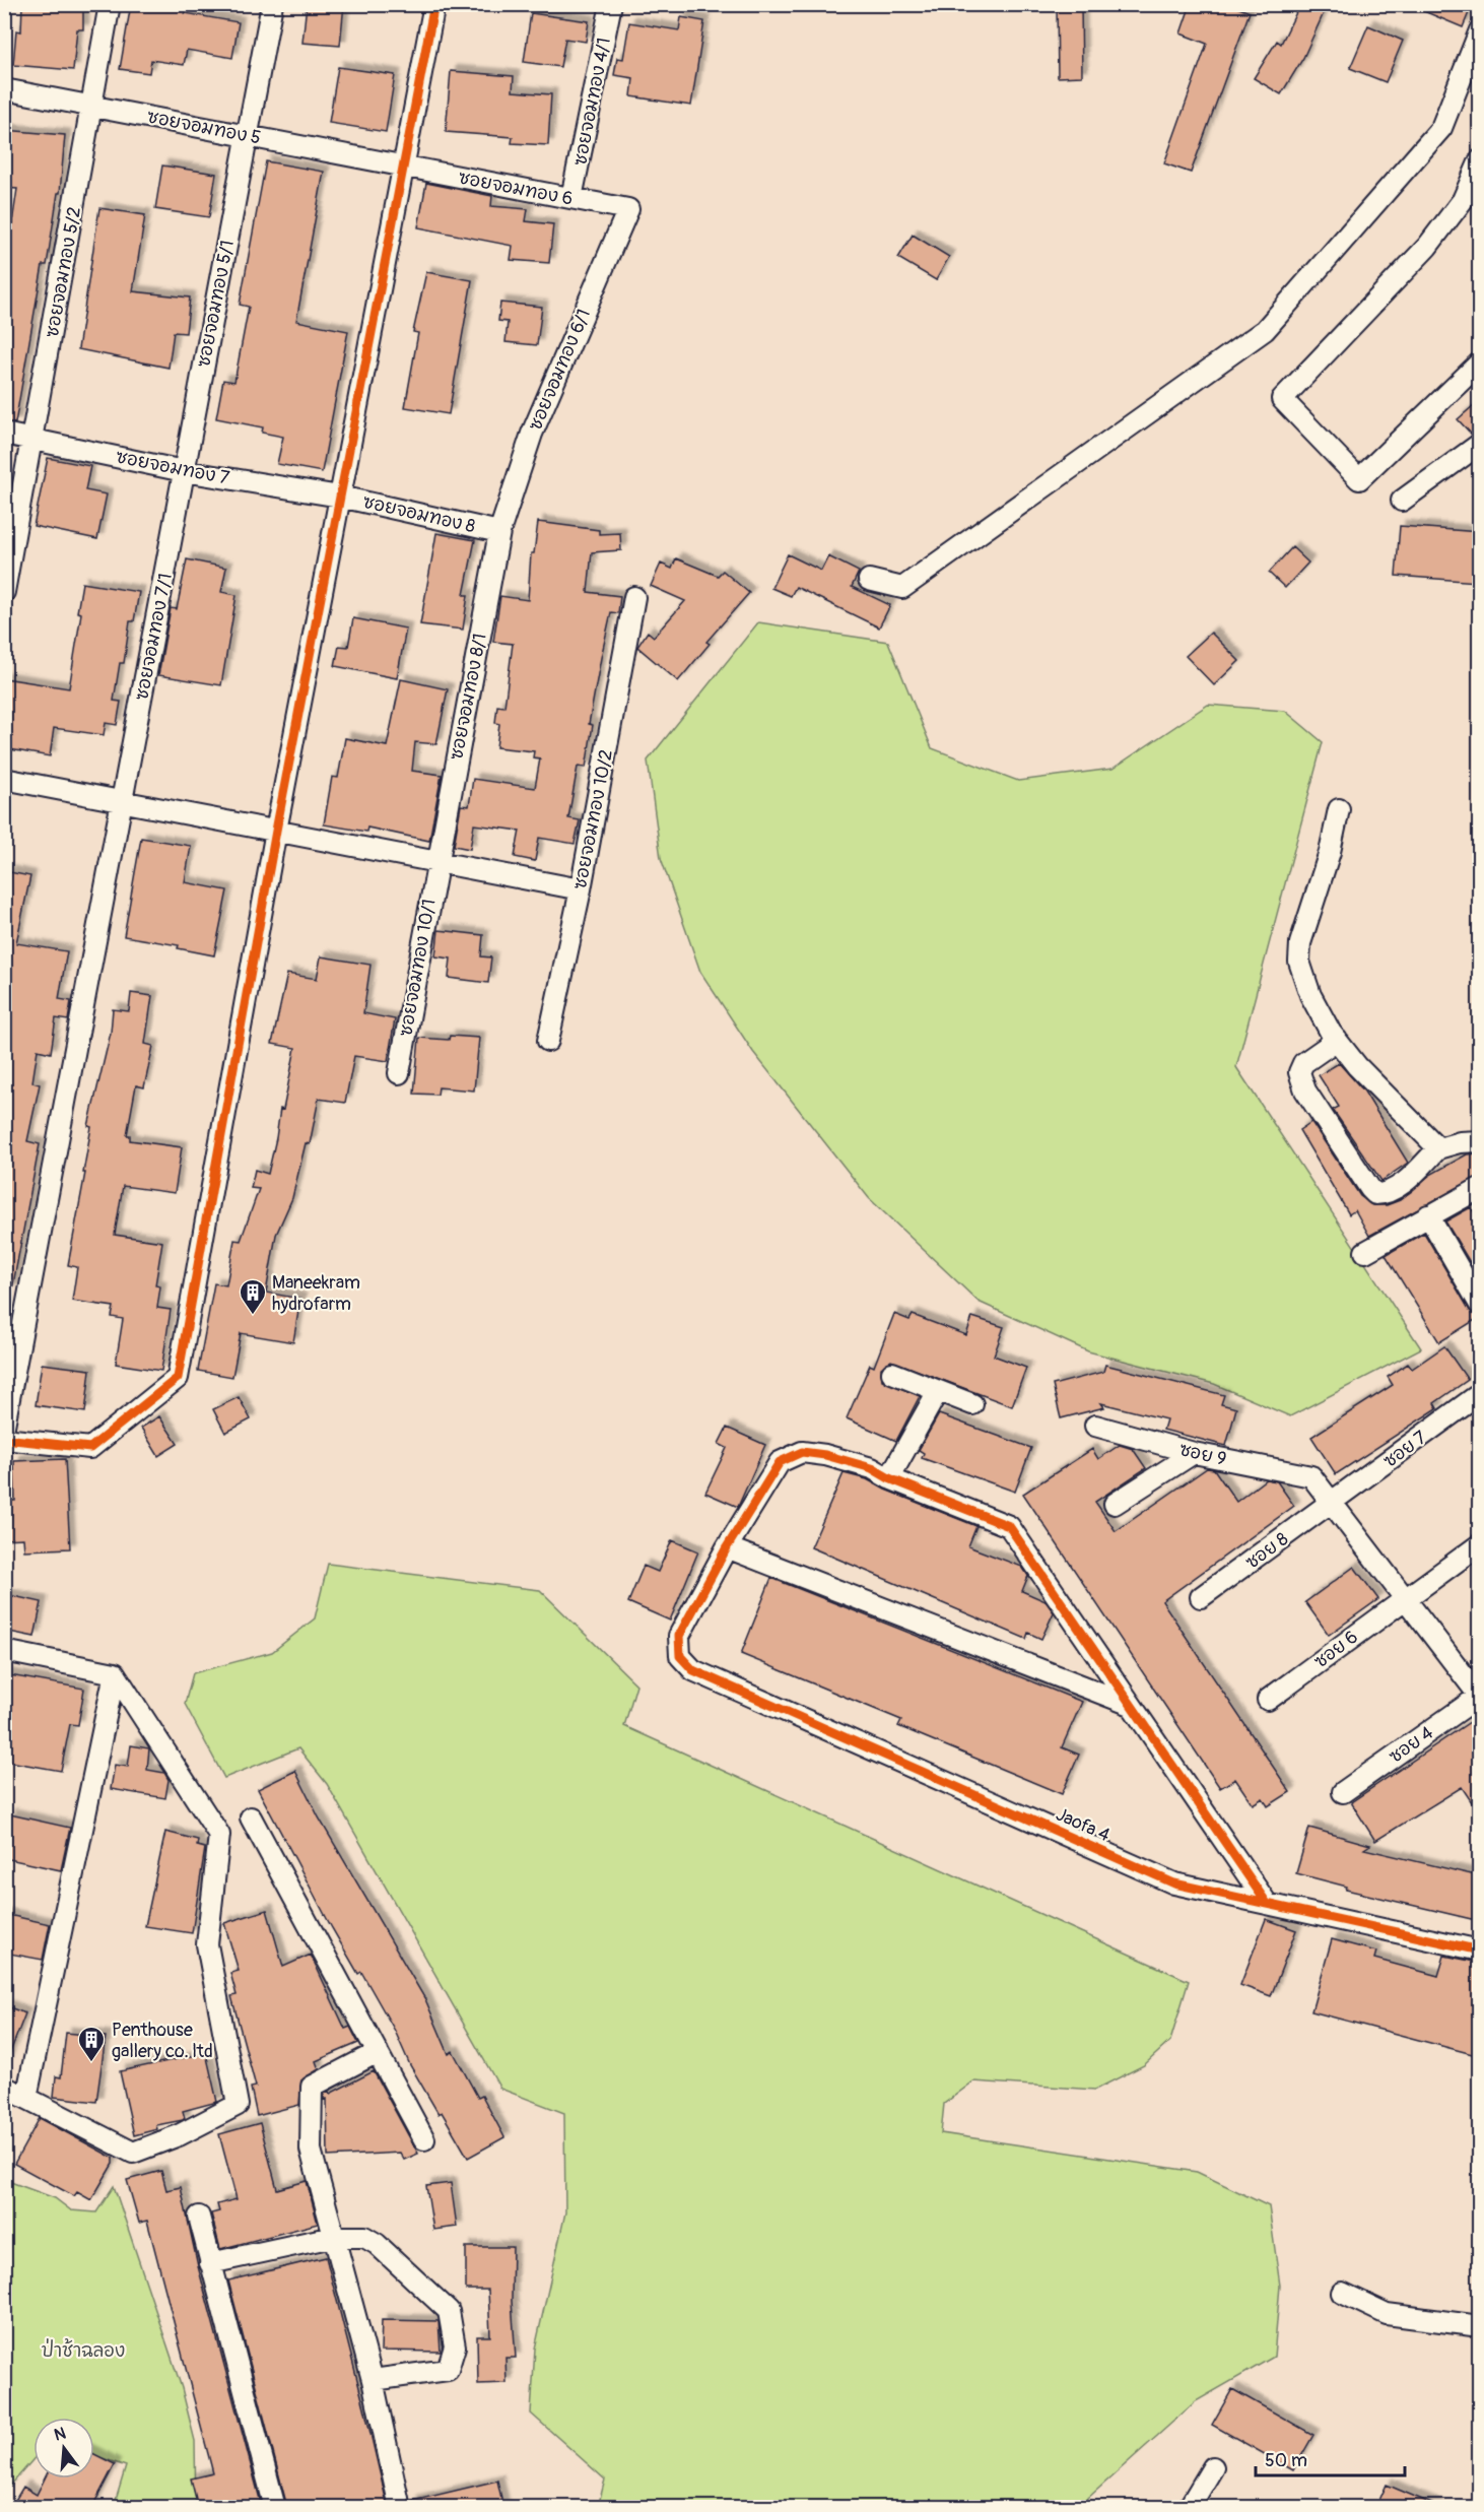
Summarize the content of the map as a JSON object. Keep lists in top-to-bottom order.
{
  "streets": {
    "street": [
      "ซอยจอมทอง 4/1",
      "ซอยจอมทอง 5",
      "ซอยจอมทอง 6",
      "ซอยจอมทอง 5/2",
      "ซอยจอมทอง 5/1",
      "ซอยจอมทอง 6/1",
      "ซอยจอมทอง 7",
      "ซอยจอมทอง 8",
      "ซอยจอมทอง 7/1",
      "ซอยจอมทอง 8/1",
      "ซอยจอมทอง 10/2",
      "ซอยจอมทอง 10/1",
      "ซอย 7",
      "ซอย 9",
      "ซอย 8",
      "ซอย 6",
      "ซอย 4",
      "Jaofa 4"
    ]
  },
  "crossings": [
    ["ซอยจอมทอง 4/1", "ซอยจอมทอง 6"],
    ["ซอยจอมทอง 5", "ซอยจอมทอง 6"],
    ["ซอยจอมทอง 5", "ซอยจอมทอง 5/2"],
    ["ซอยจอมทอง 5", "ซอยจอมทอง 5/1"],
    ["ซอยจอมทอง 6", "ซอยจอมทอง 6/1"],
    ["ซอยจอมทอง 5/2", "ซอยจอมทอง 7"],
    ["ซอยจอมทอง 5/1", "ซอยจอมทอง 7"],
    ["ซอยจอมทอง 5/1", "ซอยจอมทอง 7/1"],
    ["ซอยจอมทอง 6/1", "ซอยจอมทอง 8"],
    ["ซอยจอมทอง 6/1", "ซอยจอมทอง 8/1"],
    ["ซอยจอมทอง 7", "ซอยจอมทอง 8"],
    ["ซอยจอมทอง 7", "ซอยจอมทอง 7/1"],
    ["ซอยจอมทอง 8", "ซอยจอมทอง 8/1"],
    ["ซอยจอมทอง 8/1", "ซอยจอมทอง 10/1"],
    ["ซอย 7", "ซอย 9"],
    ["ซอย 7", "ซอย 8"],
    ["ซอย 9", "ซอย 8"]
  ],
  "parks": ["ป่าช้าฉลอง"],
  "places": {
    "building": ["Maneekram hydrofarm", "Penthouse gallery co. ltd"]
  },
  "scale_bar": "50 m",
  "north": "top"
}
